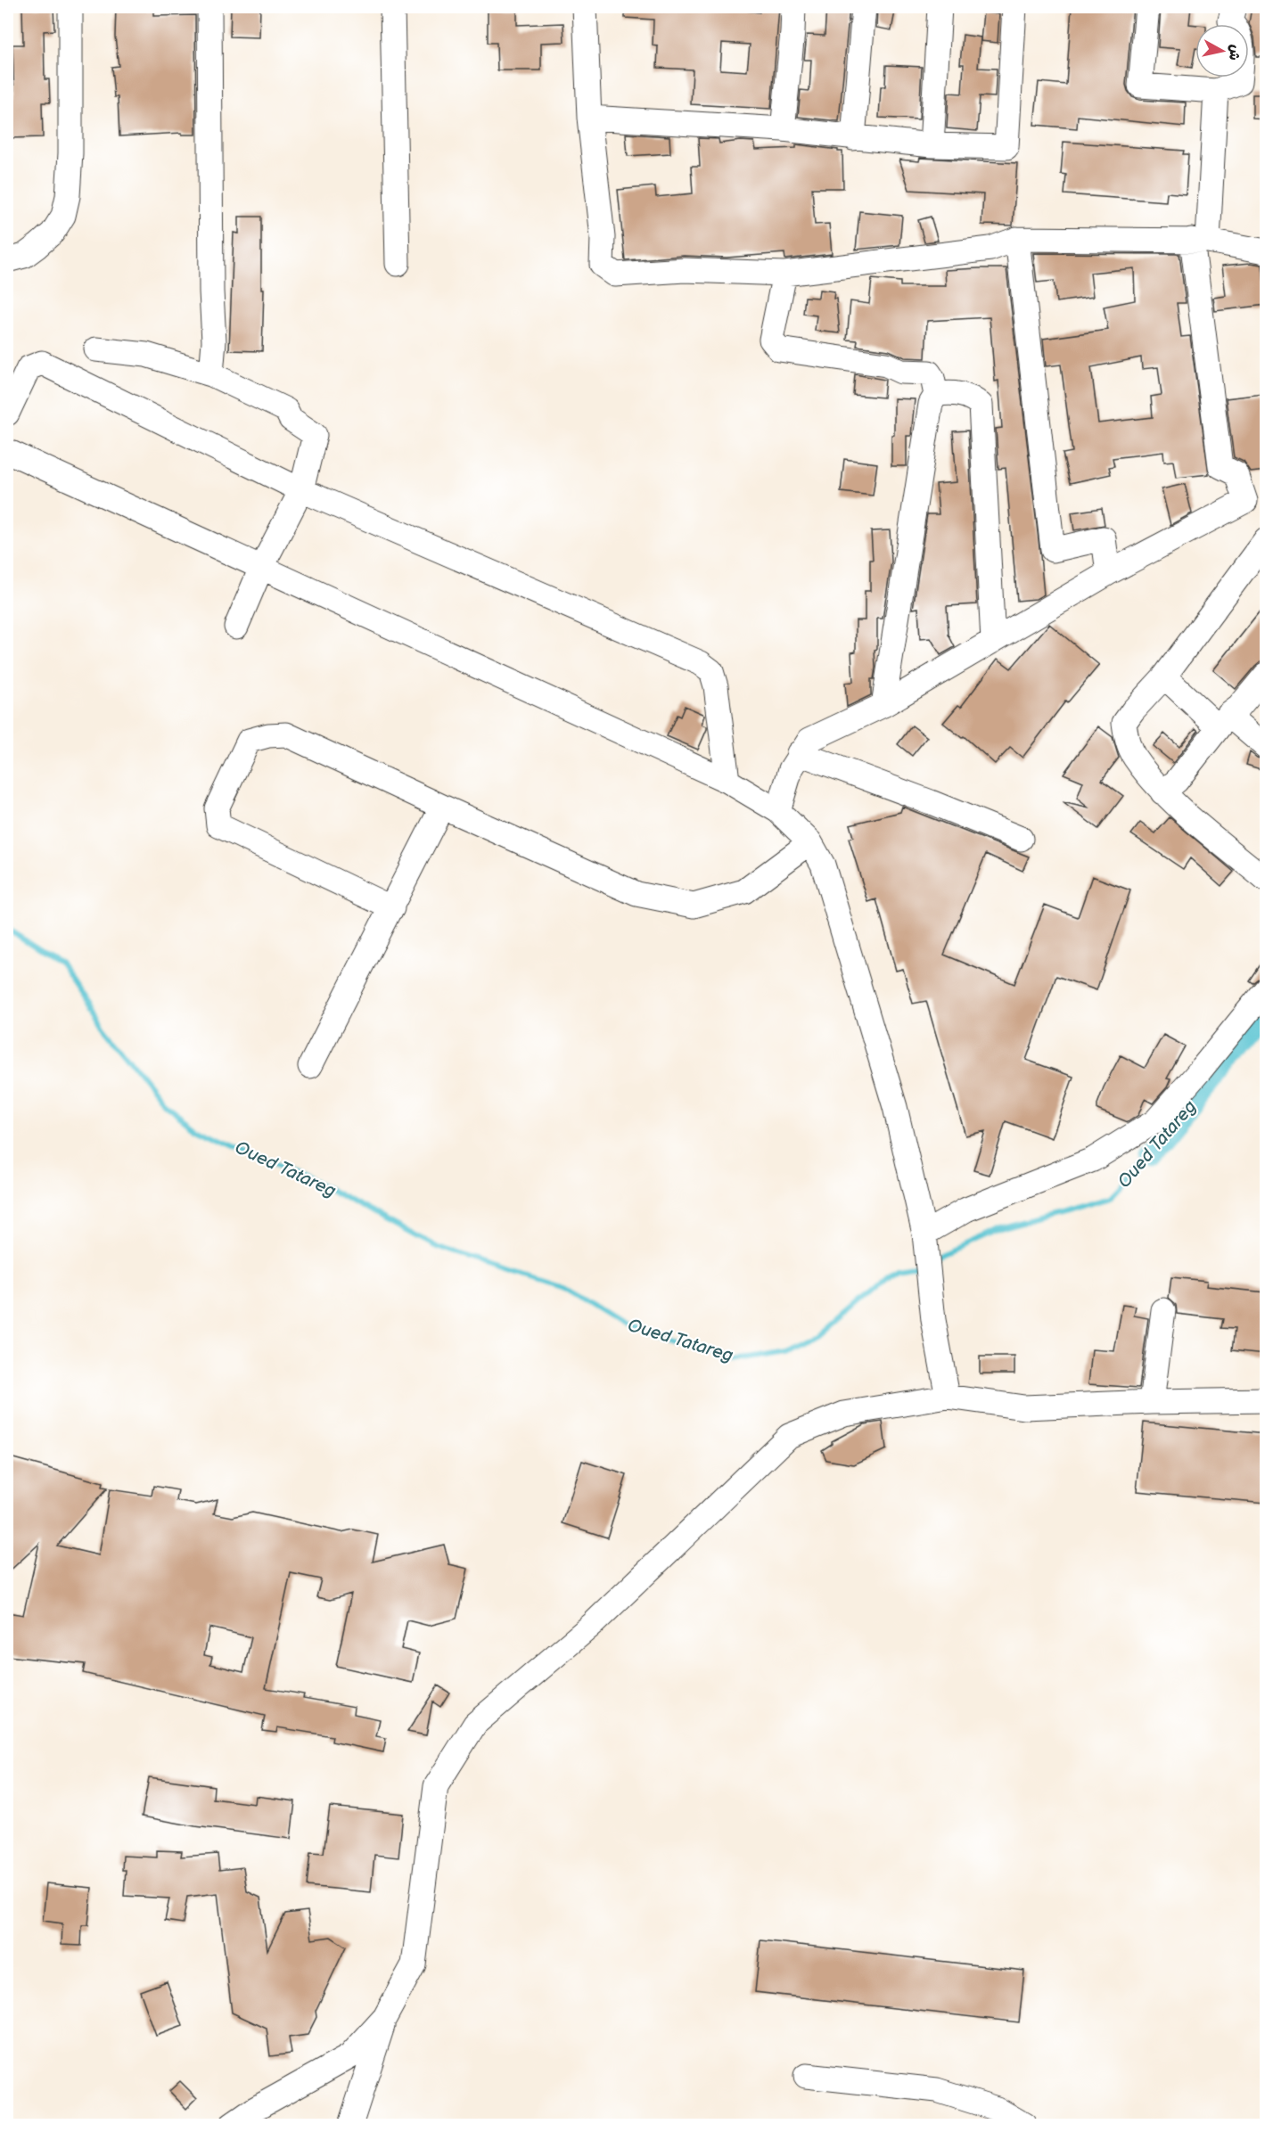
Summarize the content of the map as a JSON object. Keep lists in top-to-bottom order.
{
  "water": ["Oued Tatareg"],
  "north": "right"
}
